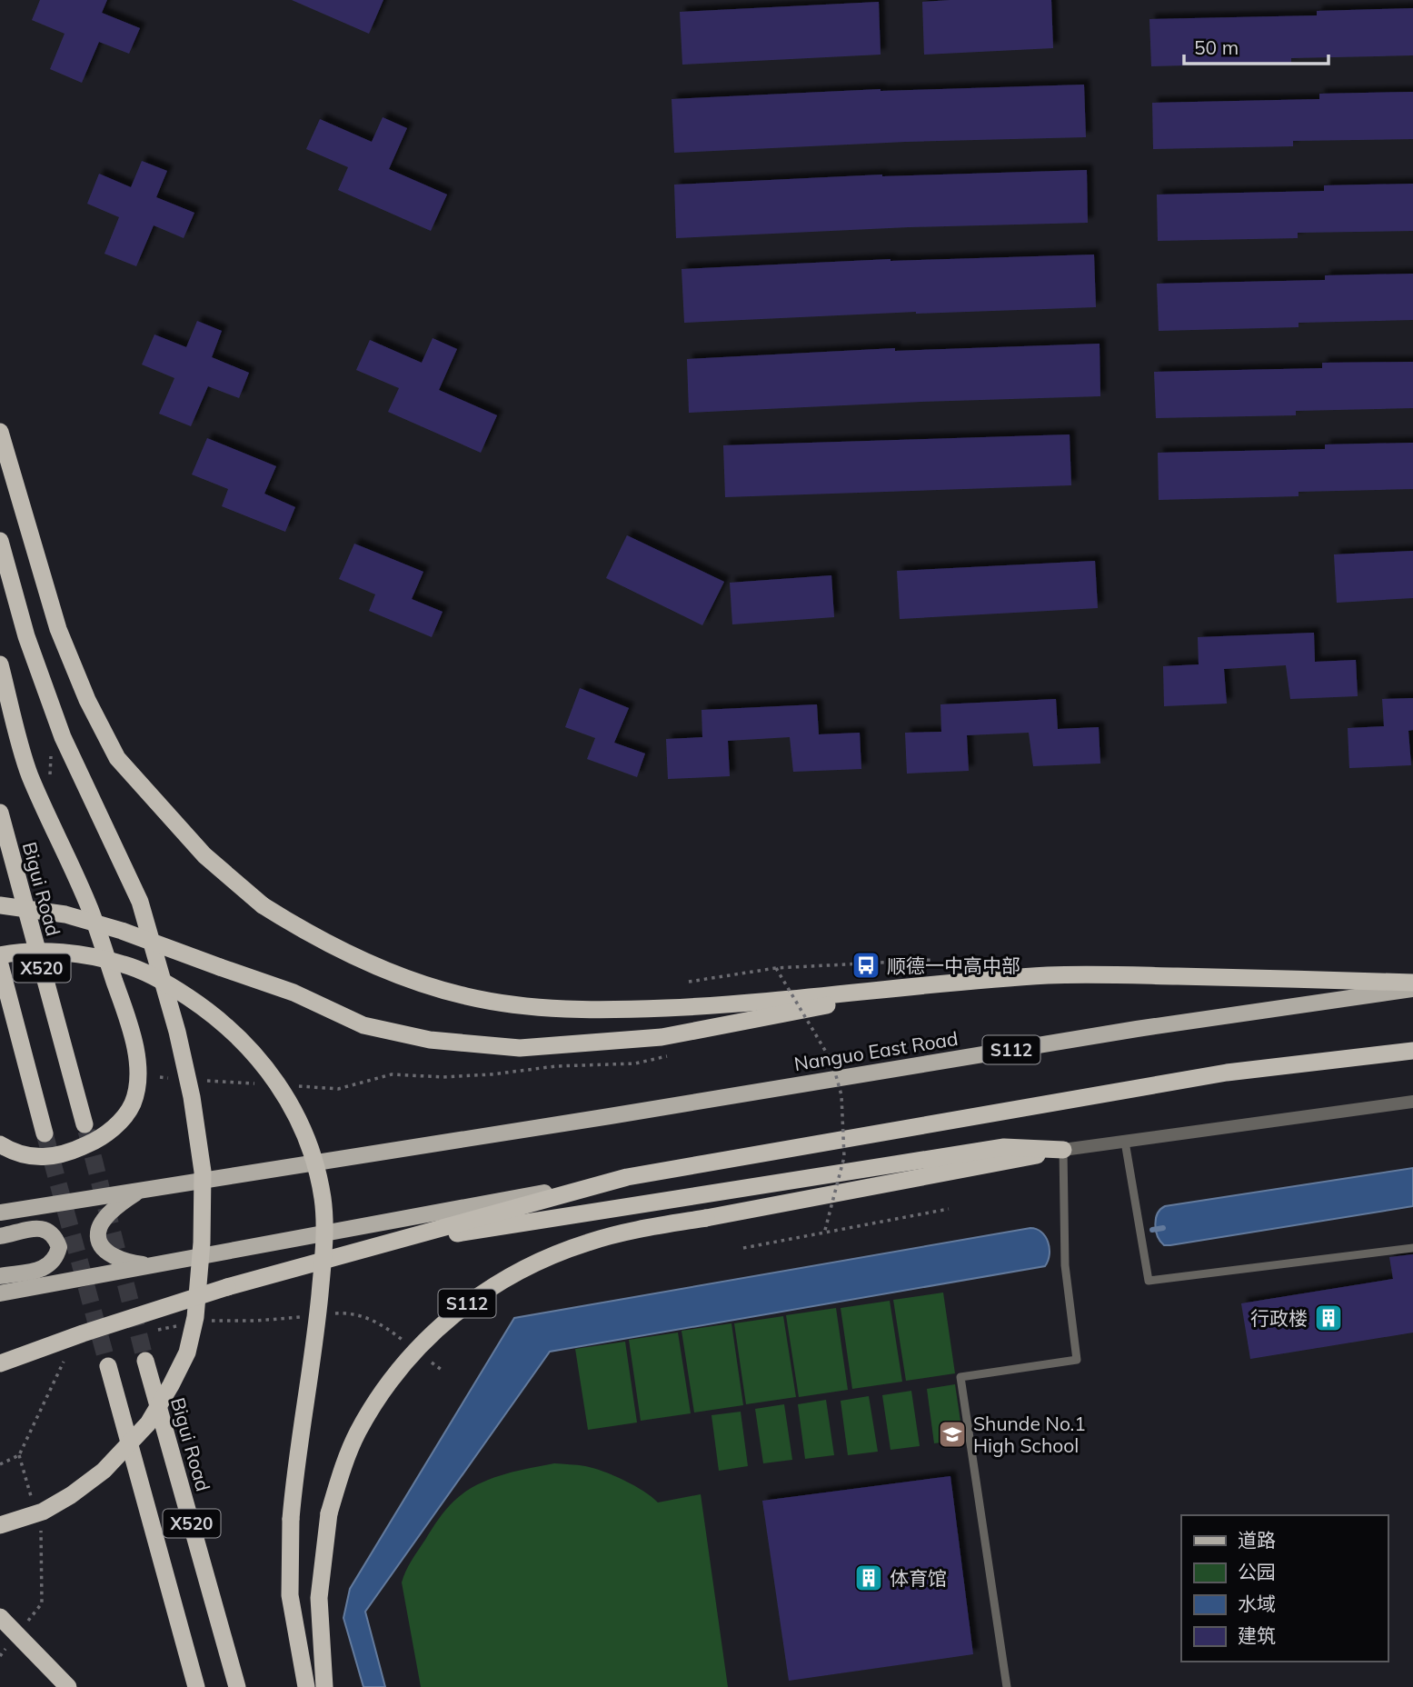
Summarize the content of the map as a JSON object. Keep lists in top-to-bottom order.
{
  "streets": {
    "highway": ["Bigui Road", "X520", "S112"],
    "main road": ["Nanguo East Road"]
  },
  "places": {
    "bus stop": ["顺德一中高中部"],
    "building": ["行政楼", "体育馆"],
    "school or university": ["Shunde No.1 High School"]
  },
  "legend": [
    "道路",
    "公园",
    "水域",
    "建筑"
  ],
  "scale_bar": "50 m"
}
